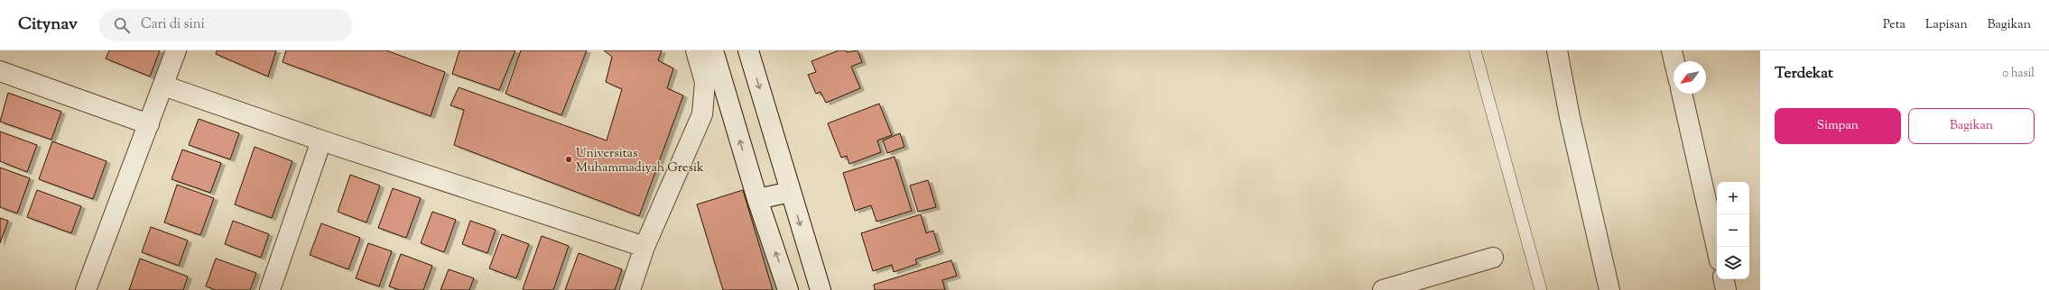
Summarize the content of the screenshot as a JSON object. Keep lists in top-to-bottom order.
{
  "places": ["Universitas Muhammadiyah Gresik"],
  "north": "bottom left",
  "page": {
    "header": "Citynav",
    "search": "Cari di sini",
    "nav": ["Peta", "Lapisan", "Bagikan"],
    "heading": ["Terdekat", "0 hasil"],
    "buttons": ["Simpan", "Bagikan"],
    "map_buttons": ["+", "−"]
  }
}
